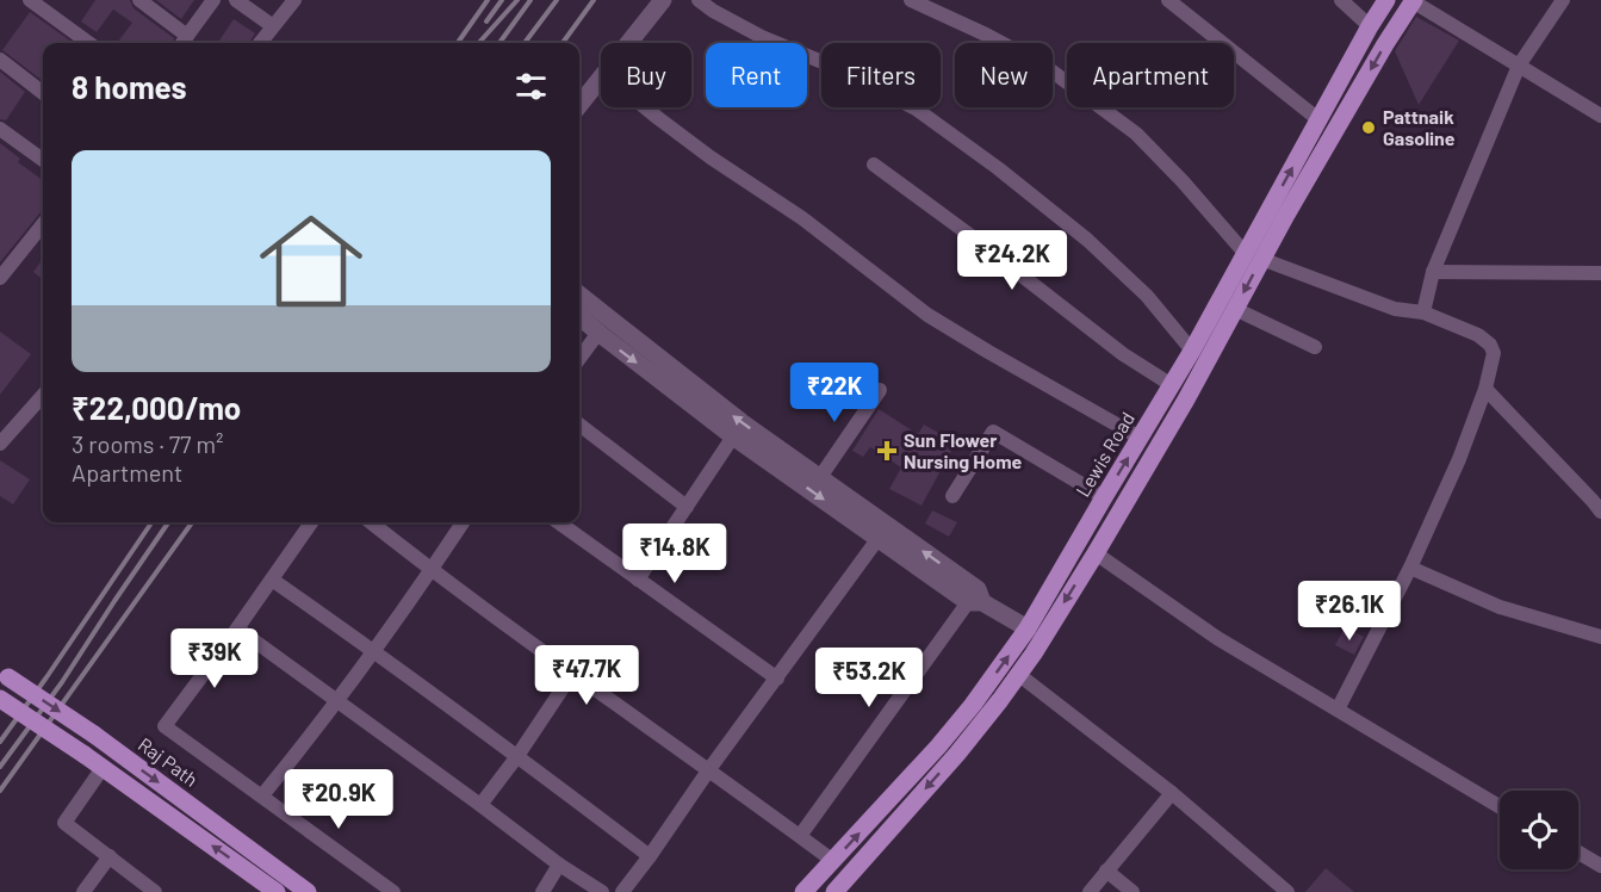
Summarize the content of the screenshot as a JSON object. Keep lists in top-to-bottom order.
{
  "streets": {
    "main road": ["Lewis Road", "Raj Path"]
  },
  "places": {
    "other": ["Pattnaik Gasoline"],
    "health": ["Sun Flower Nursing Home"]
  },
  "page": {
    "chip": [
      "Buy",
      "Rent",
      "Filters",
      "New",
      "Apartment"
    ],
    "heading": "8 homes",
    "list": [
      {
        "name": "₹22,000/mo",
        "note": "3 rooms · 77 m² · Apartment"
      }
    ],
    "price": [
      "₹24.2K",
      "₹22K",
      "₹14.8K",
      "₹26.1K",
      "₹39K",
      "₹47.7K",
      "₹53.2K",
      "₹20.9K"
    ]
  }
}
